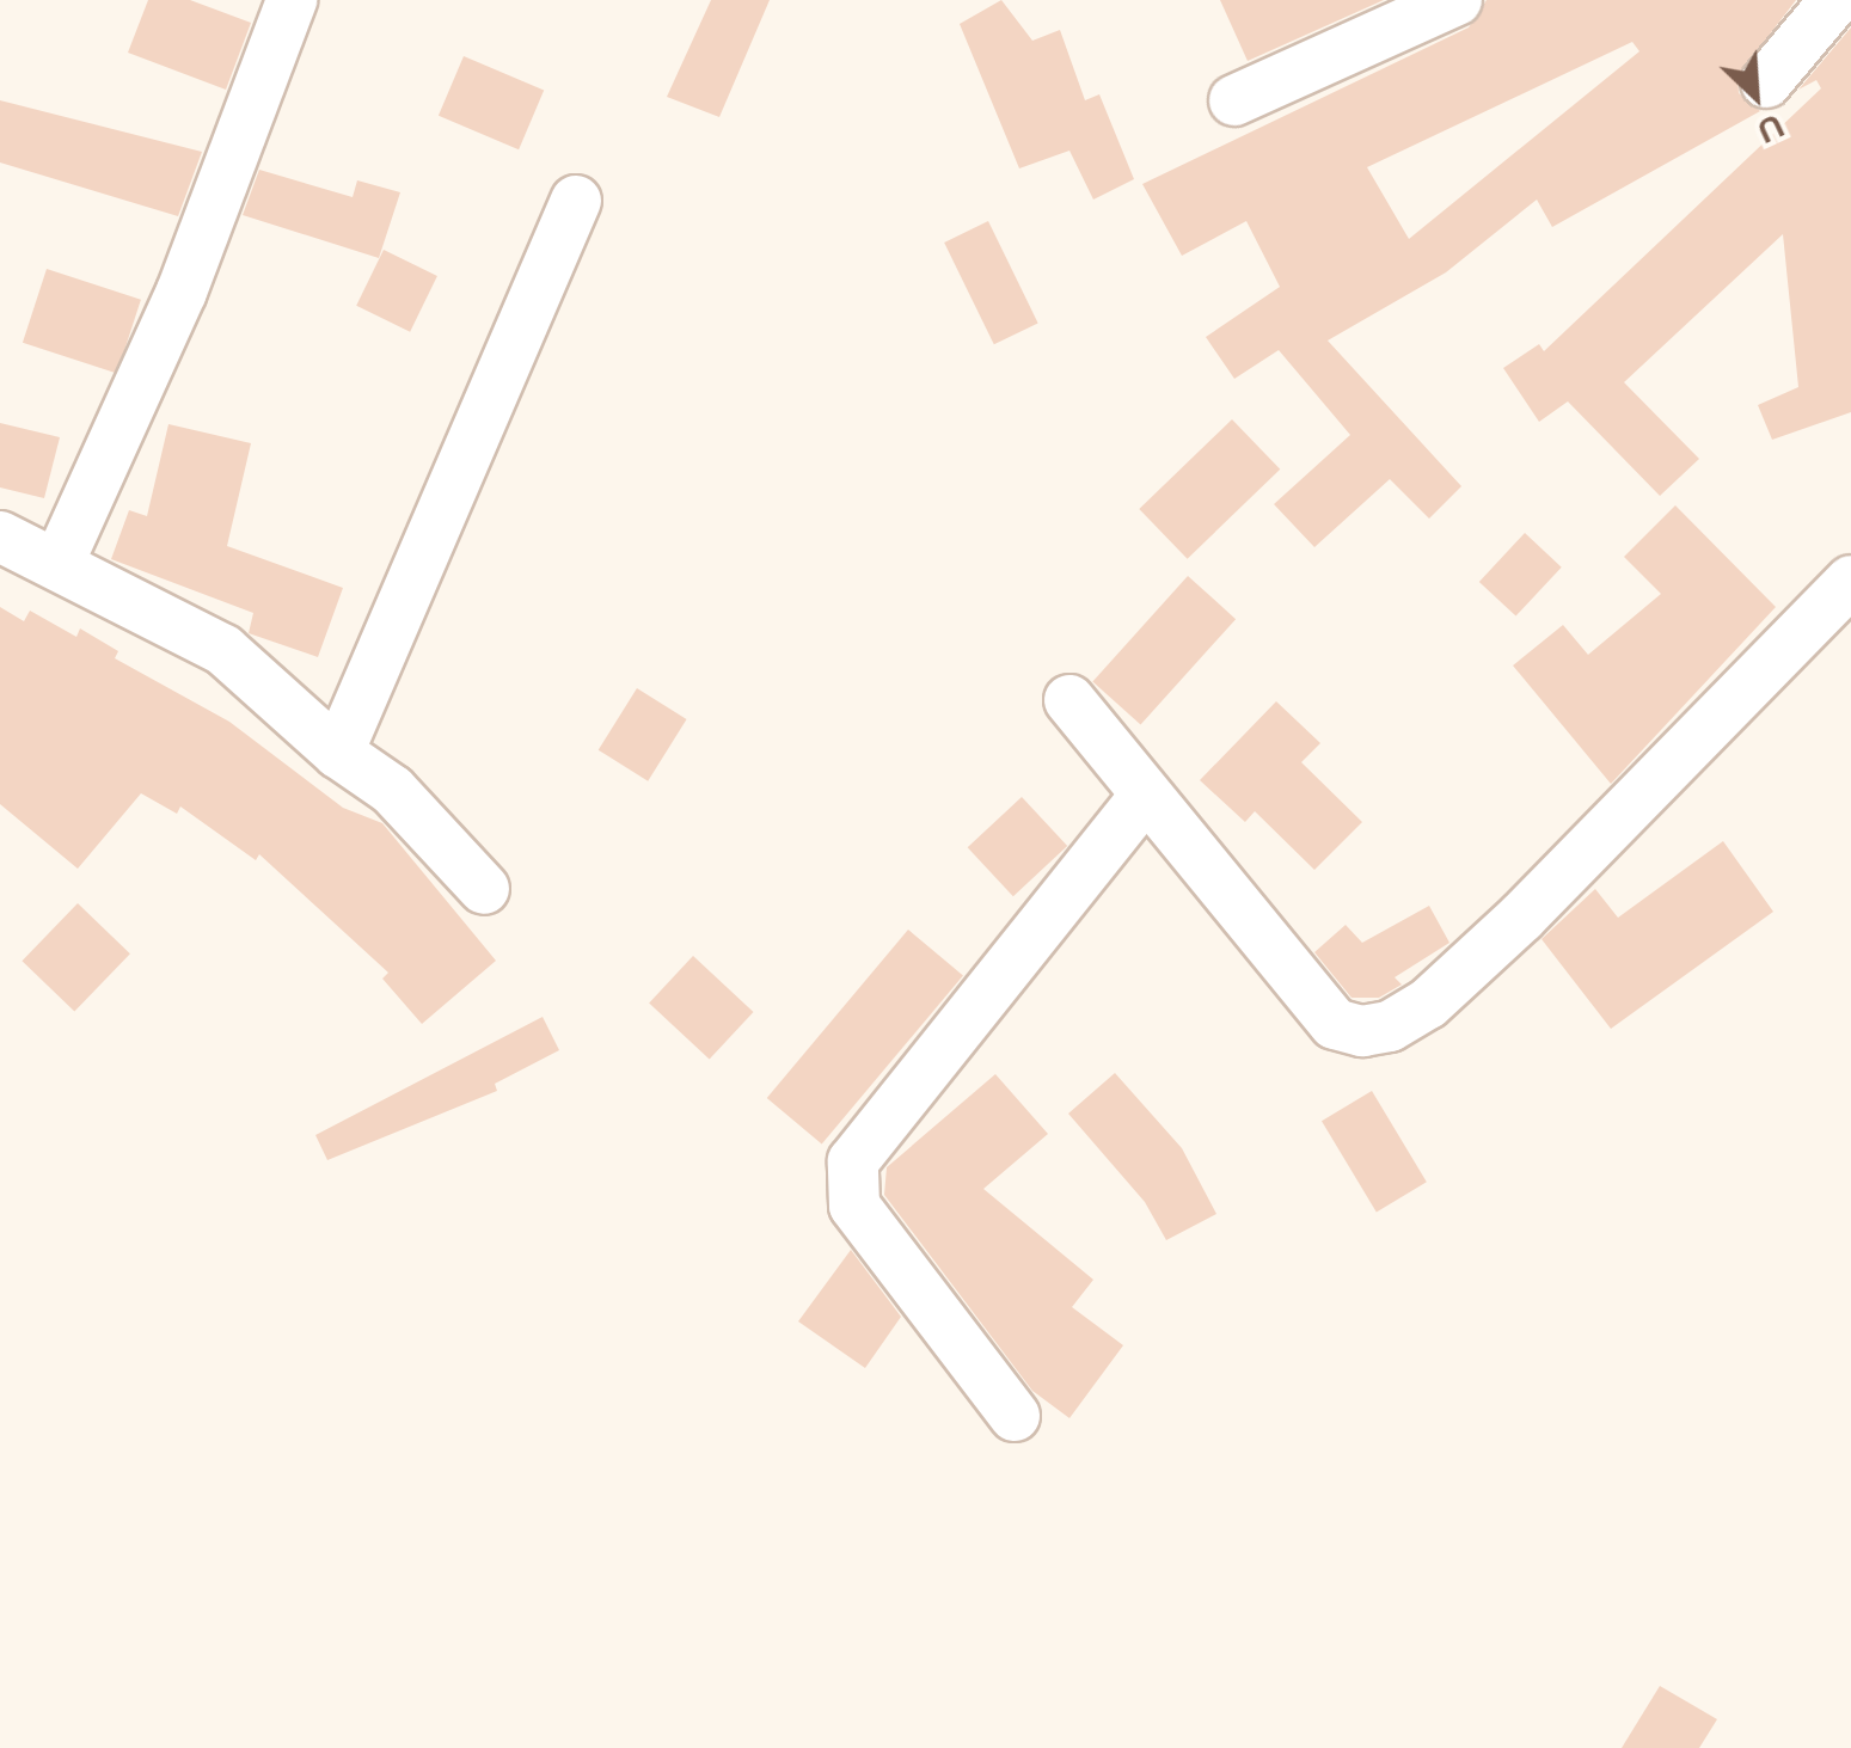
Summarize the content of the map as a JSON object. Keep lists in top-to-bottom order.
{
  "north": "bottom right"
}
